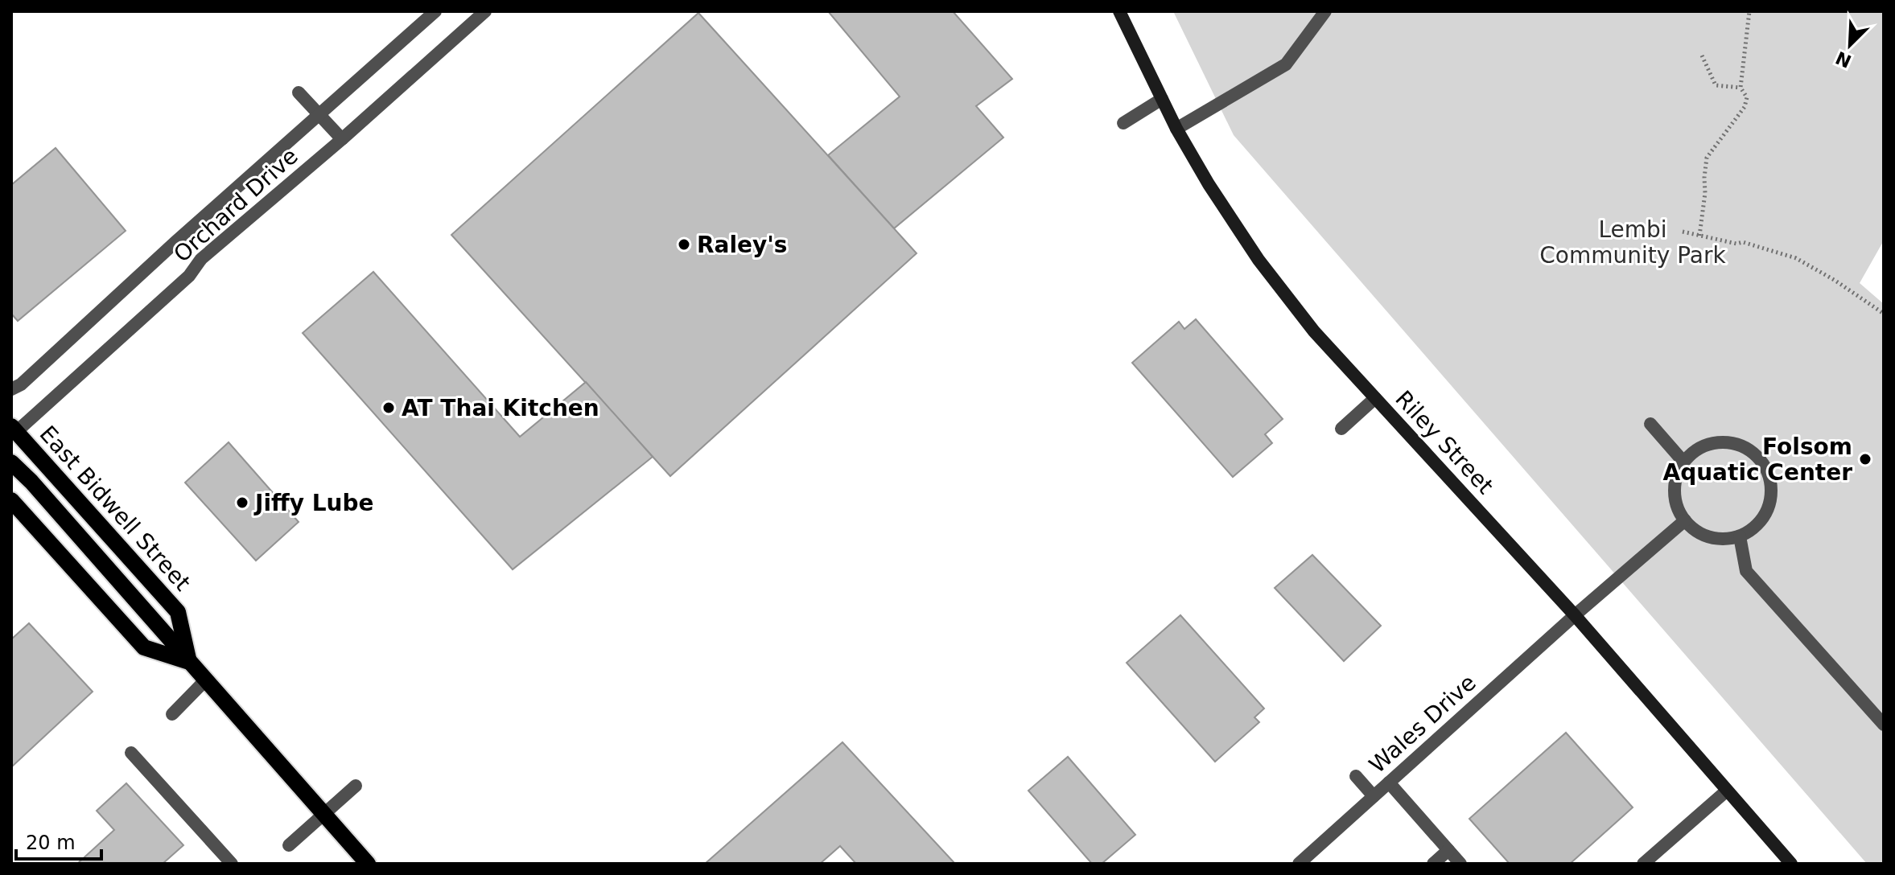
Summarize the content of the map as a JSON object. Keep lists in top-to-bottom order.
{
  "streets": {
    "main road": ["Riley Street", "East Bidwell Street"],
    "street": ["Orchard Drive", "Wales Drive"]
  },
  "crossings": [
    ["Orchard Drive", "East Bidwell Street"],
    ["Riley Street", "Wales Drive"]
  ],
  "parks": ["Lembi Community Park"],
  "places": [
    "Raley's",
    "AT Thai Kitchen",
    "Folsom Aquatic Center",
    "Jiffy Lube"
  ],
  "scale_bar": "20 m",
  "north": "bottom left"
}
